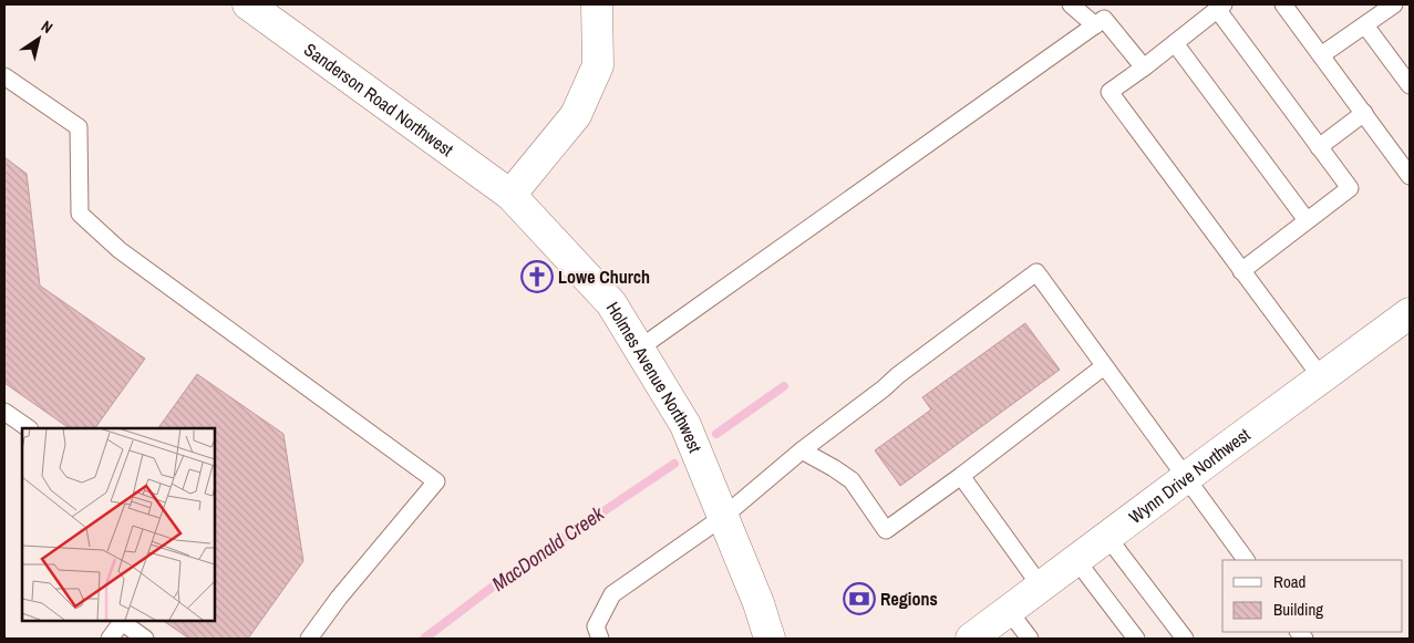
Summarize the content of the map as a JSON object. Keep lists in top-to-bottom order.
{
  "streets": {
    "street": ["Sanderson Road Northwest", "Holmes Avenue Northwest", "Wynn Drive Northwest"]
  },
  "crossings": [
    ["Sanderson Road Northwest", "Holmes Avenue Northwest"]
  ],
  "water": ["MacDonald Creek"],
  "places": {
    "church": ["Lowe Church"],
    "bank": ["Regions"]
  },
  "legend": ["Road", "Building"],
  "north": "top right"
}
